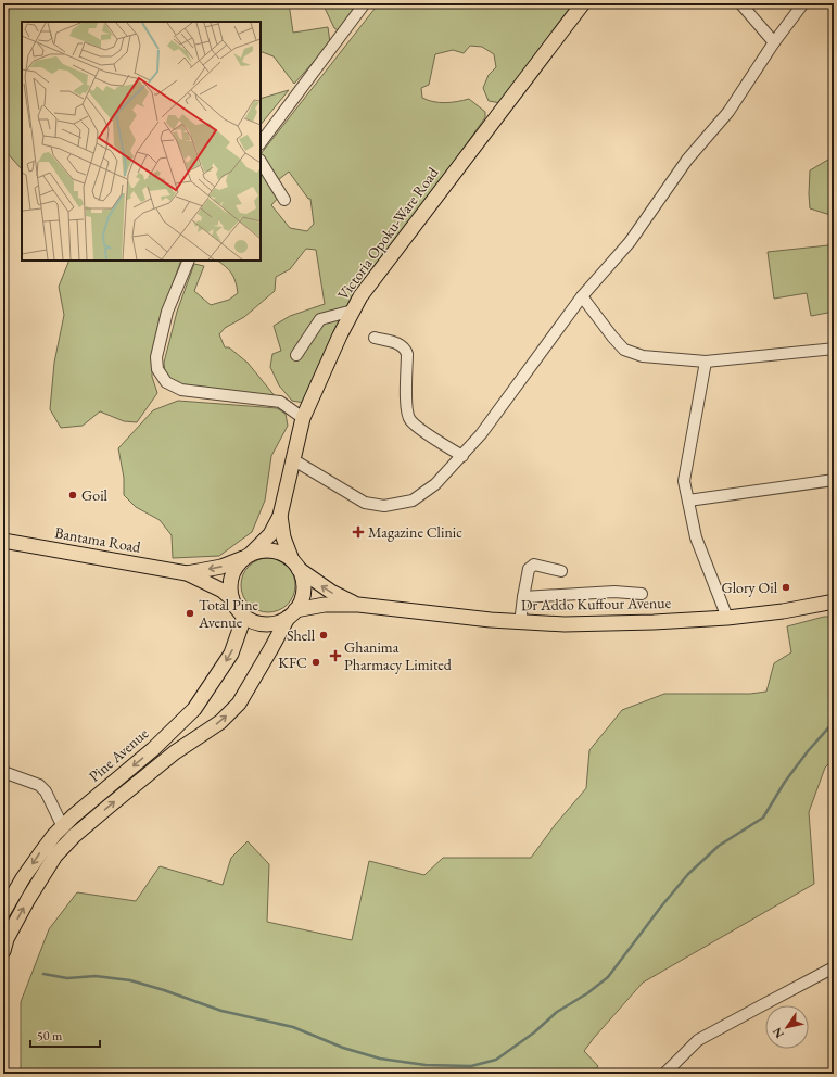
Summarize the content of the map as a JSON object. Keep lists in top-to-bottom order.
{
  "streets": {
    "main road": [
      "Victoria Opoku-Ware Road",
      "Bantama Road",
      "Dr Addo Kuffour Avenue",
      "Pine Avenue"
    ]
  },
  "places": {
    "other": [
      "Goil",
      "Glory Oil",
      "Total Pine Avenue",
      "Shell",
      "KFC"
    ],
    "health": ["Magazine Clinic", "Ghanima Pharmacy Limited"]
  },
  "scale_bar": "50 m",
  "north": "bottom left"
}
